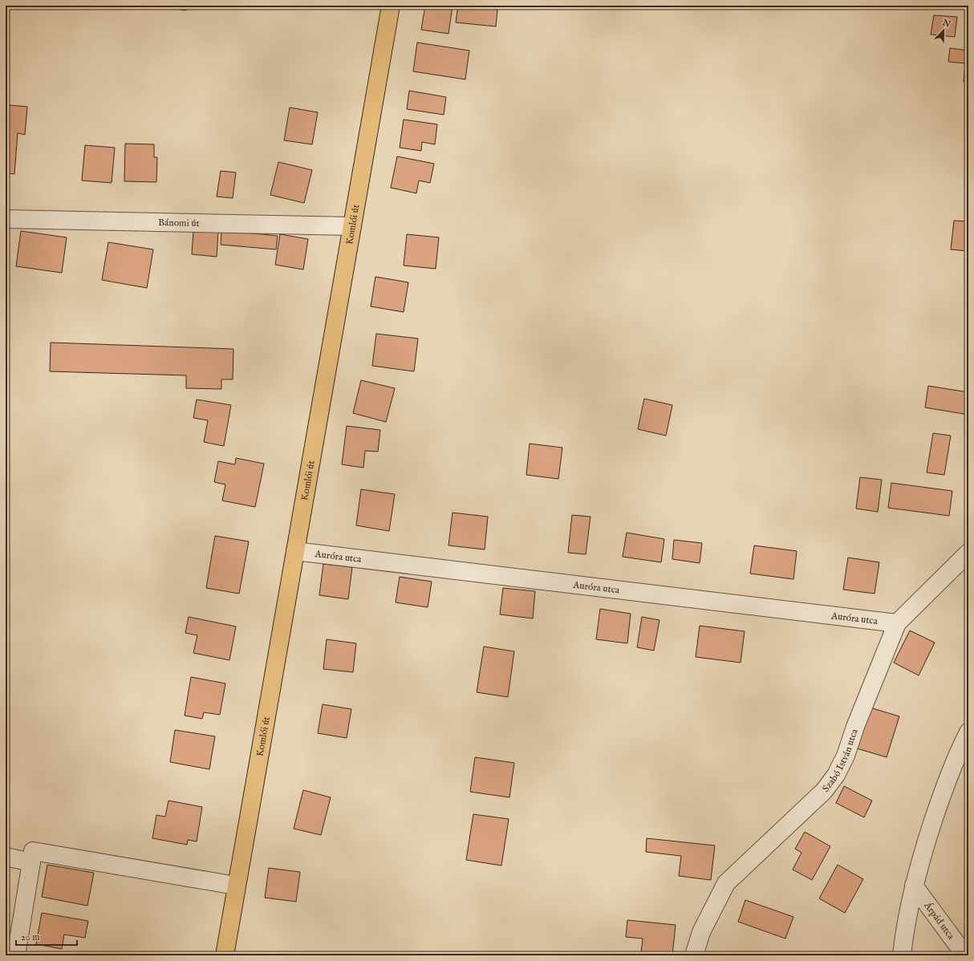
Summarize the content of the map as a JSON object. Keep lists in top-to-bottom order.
{
  "streets": {
    "main road": ["Komlói út"],
    "street": [
      "Bánomi út",
      "Auróra utca",
      "Szabó István utca",
      "Árpád utca"
    ]
  },
  "crossings": [
    ["Bánomi út", "Komlói út"],
    ["Komlói út", "Auróra utca"],
    ["Auróra utca", "Szabó István utca"]
  ],
  "scale_bar": "20 m",
  "north": "top right"
}
